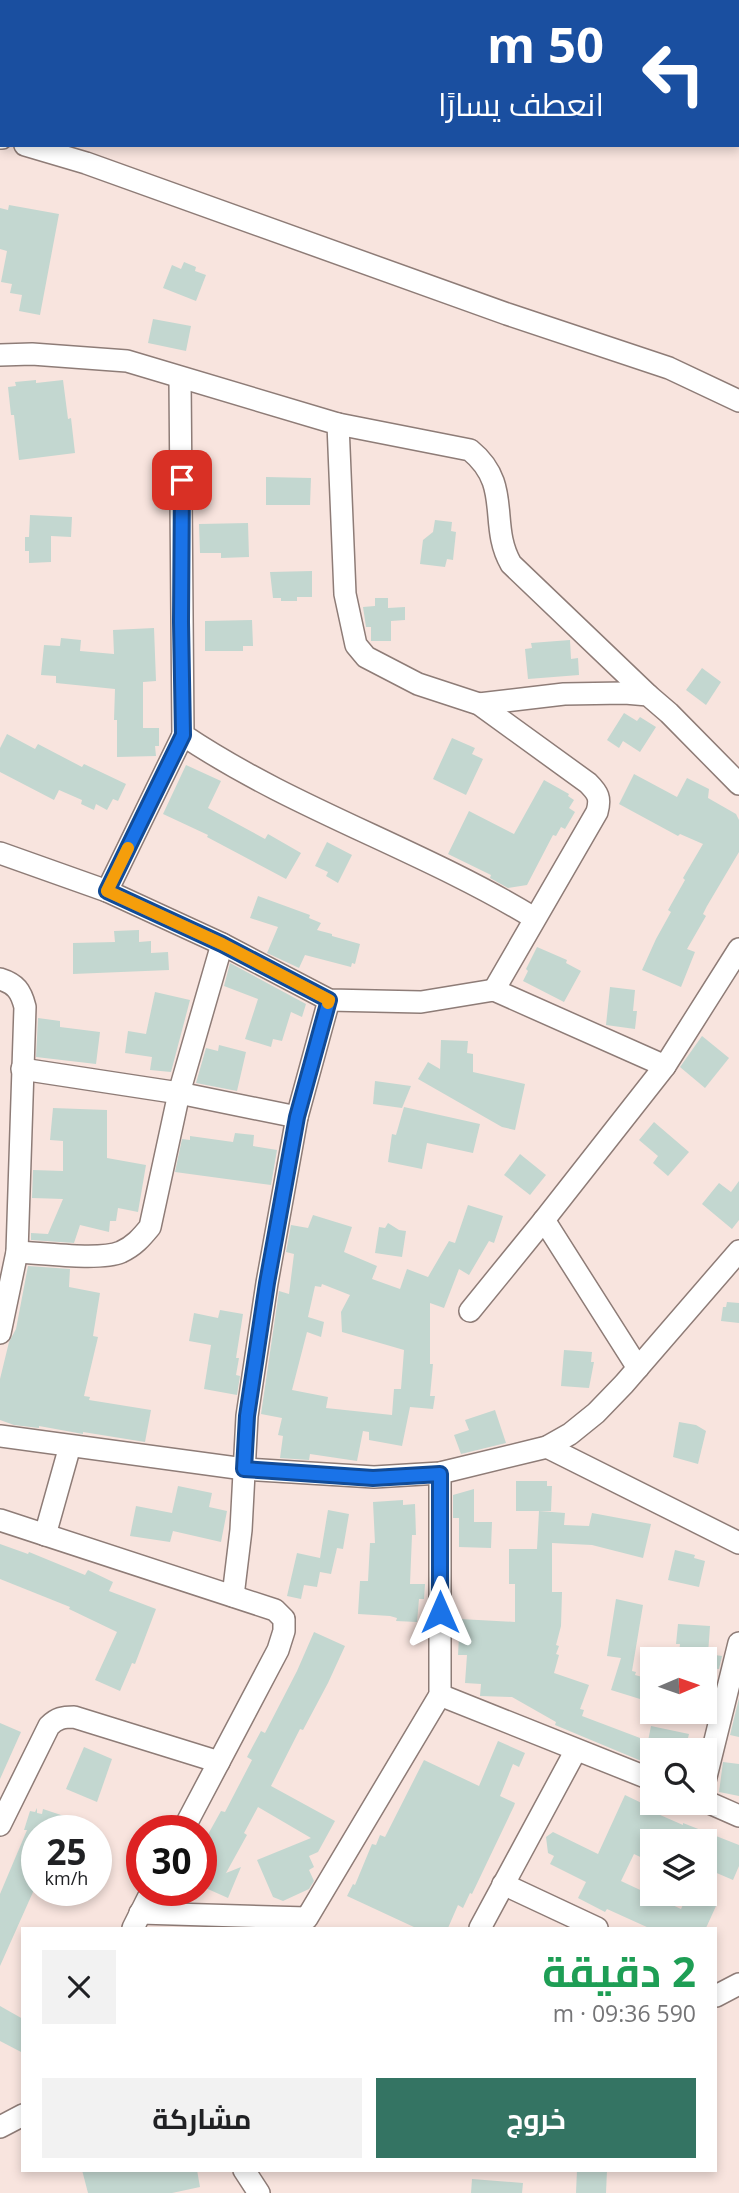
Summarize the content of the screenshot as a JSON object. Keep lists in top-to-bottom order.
{
  "north": "right",
  "page": {
    "turn": ["50 m", "انعطف يسارًا"],
    "speed": "25 km/h",
    "limit": "30",
    "heading": ["2 دقيقة", "590 m · 09:36"],
    "buttons": ["خروج", "مشاركة"]
  }
}
